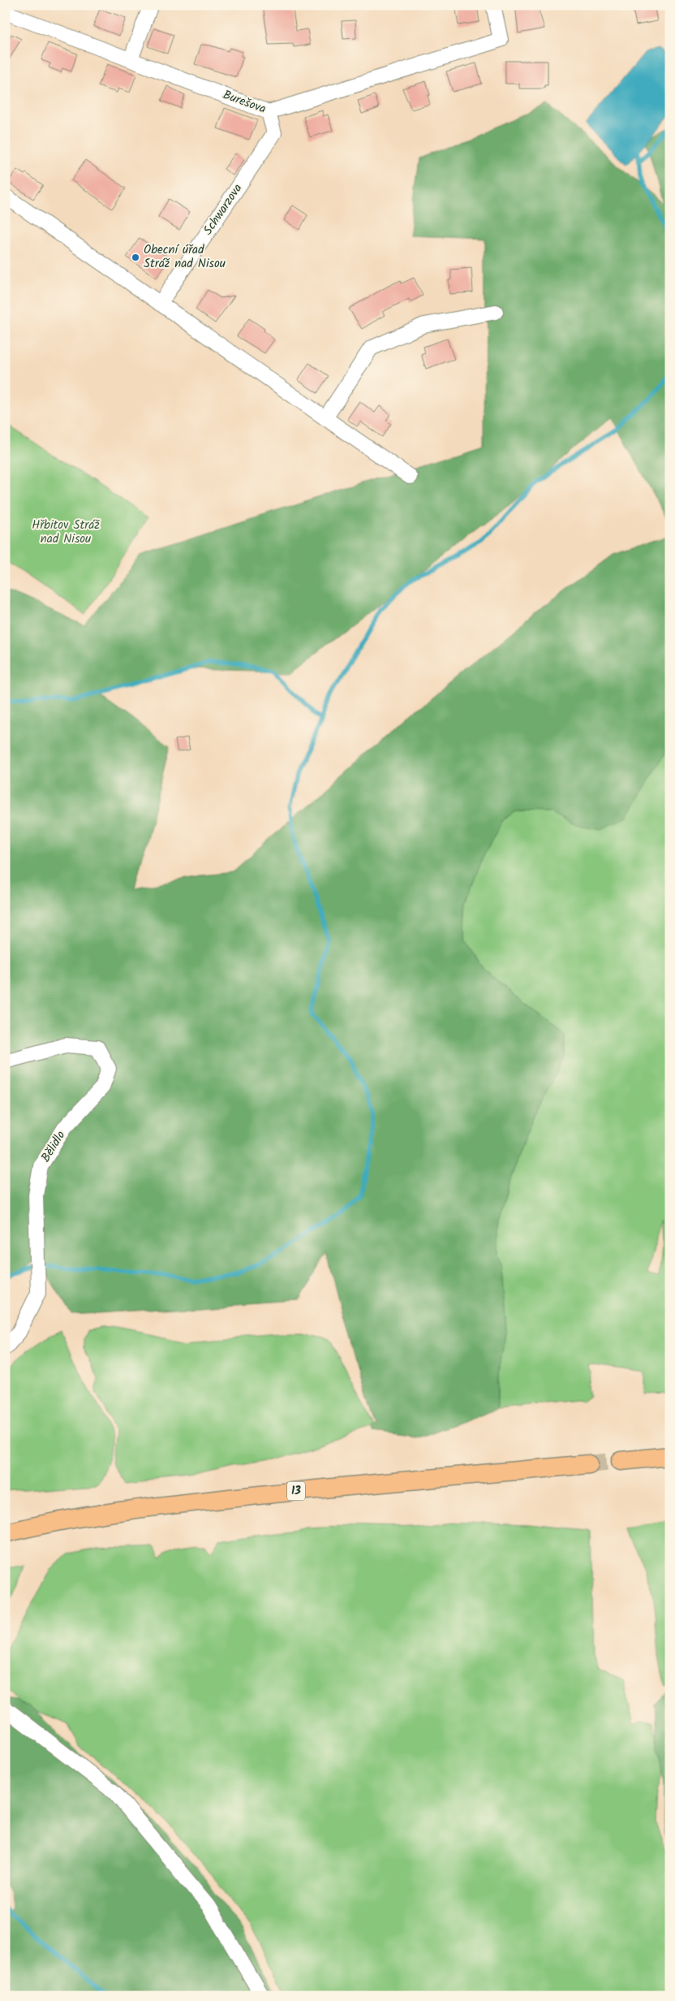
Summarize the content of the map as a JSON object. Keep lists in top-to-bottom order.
{
  "streets": {
    "main road": ["13"],
    "street": ["Burešova", "Schwarzova", "Bělidlo"]
  },
  "crossings": [
    ["Burešova", "Schwarzova"]
  ],
  "parks": ["Hřbitov Stráž nad Nisou"],
  "places": ["Obecní úřad Stráž nad Nisou"]
}
